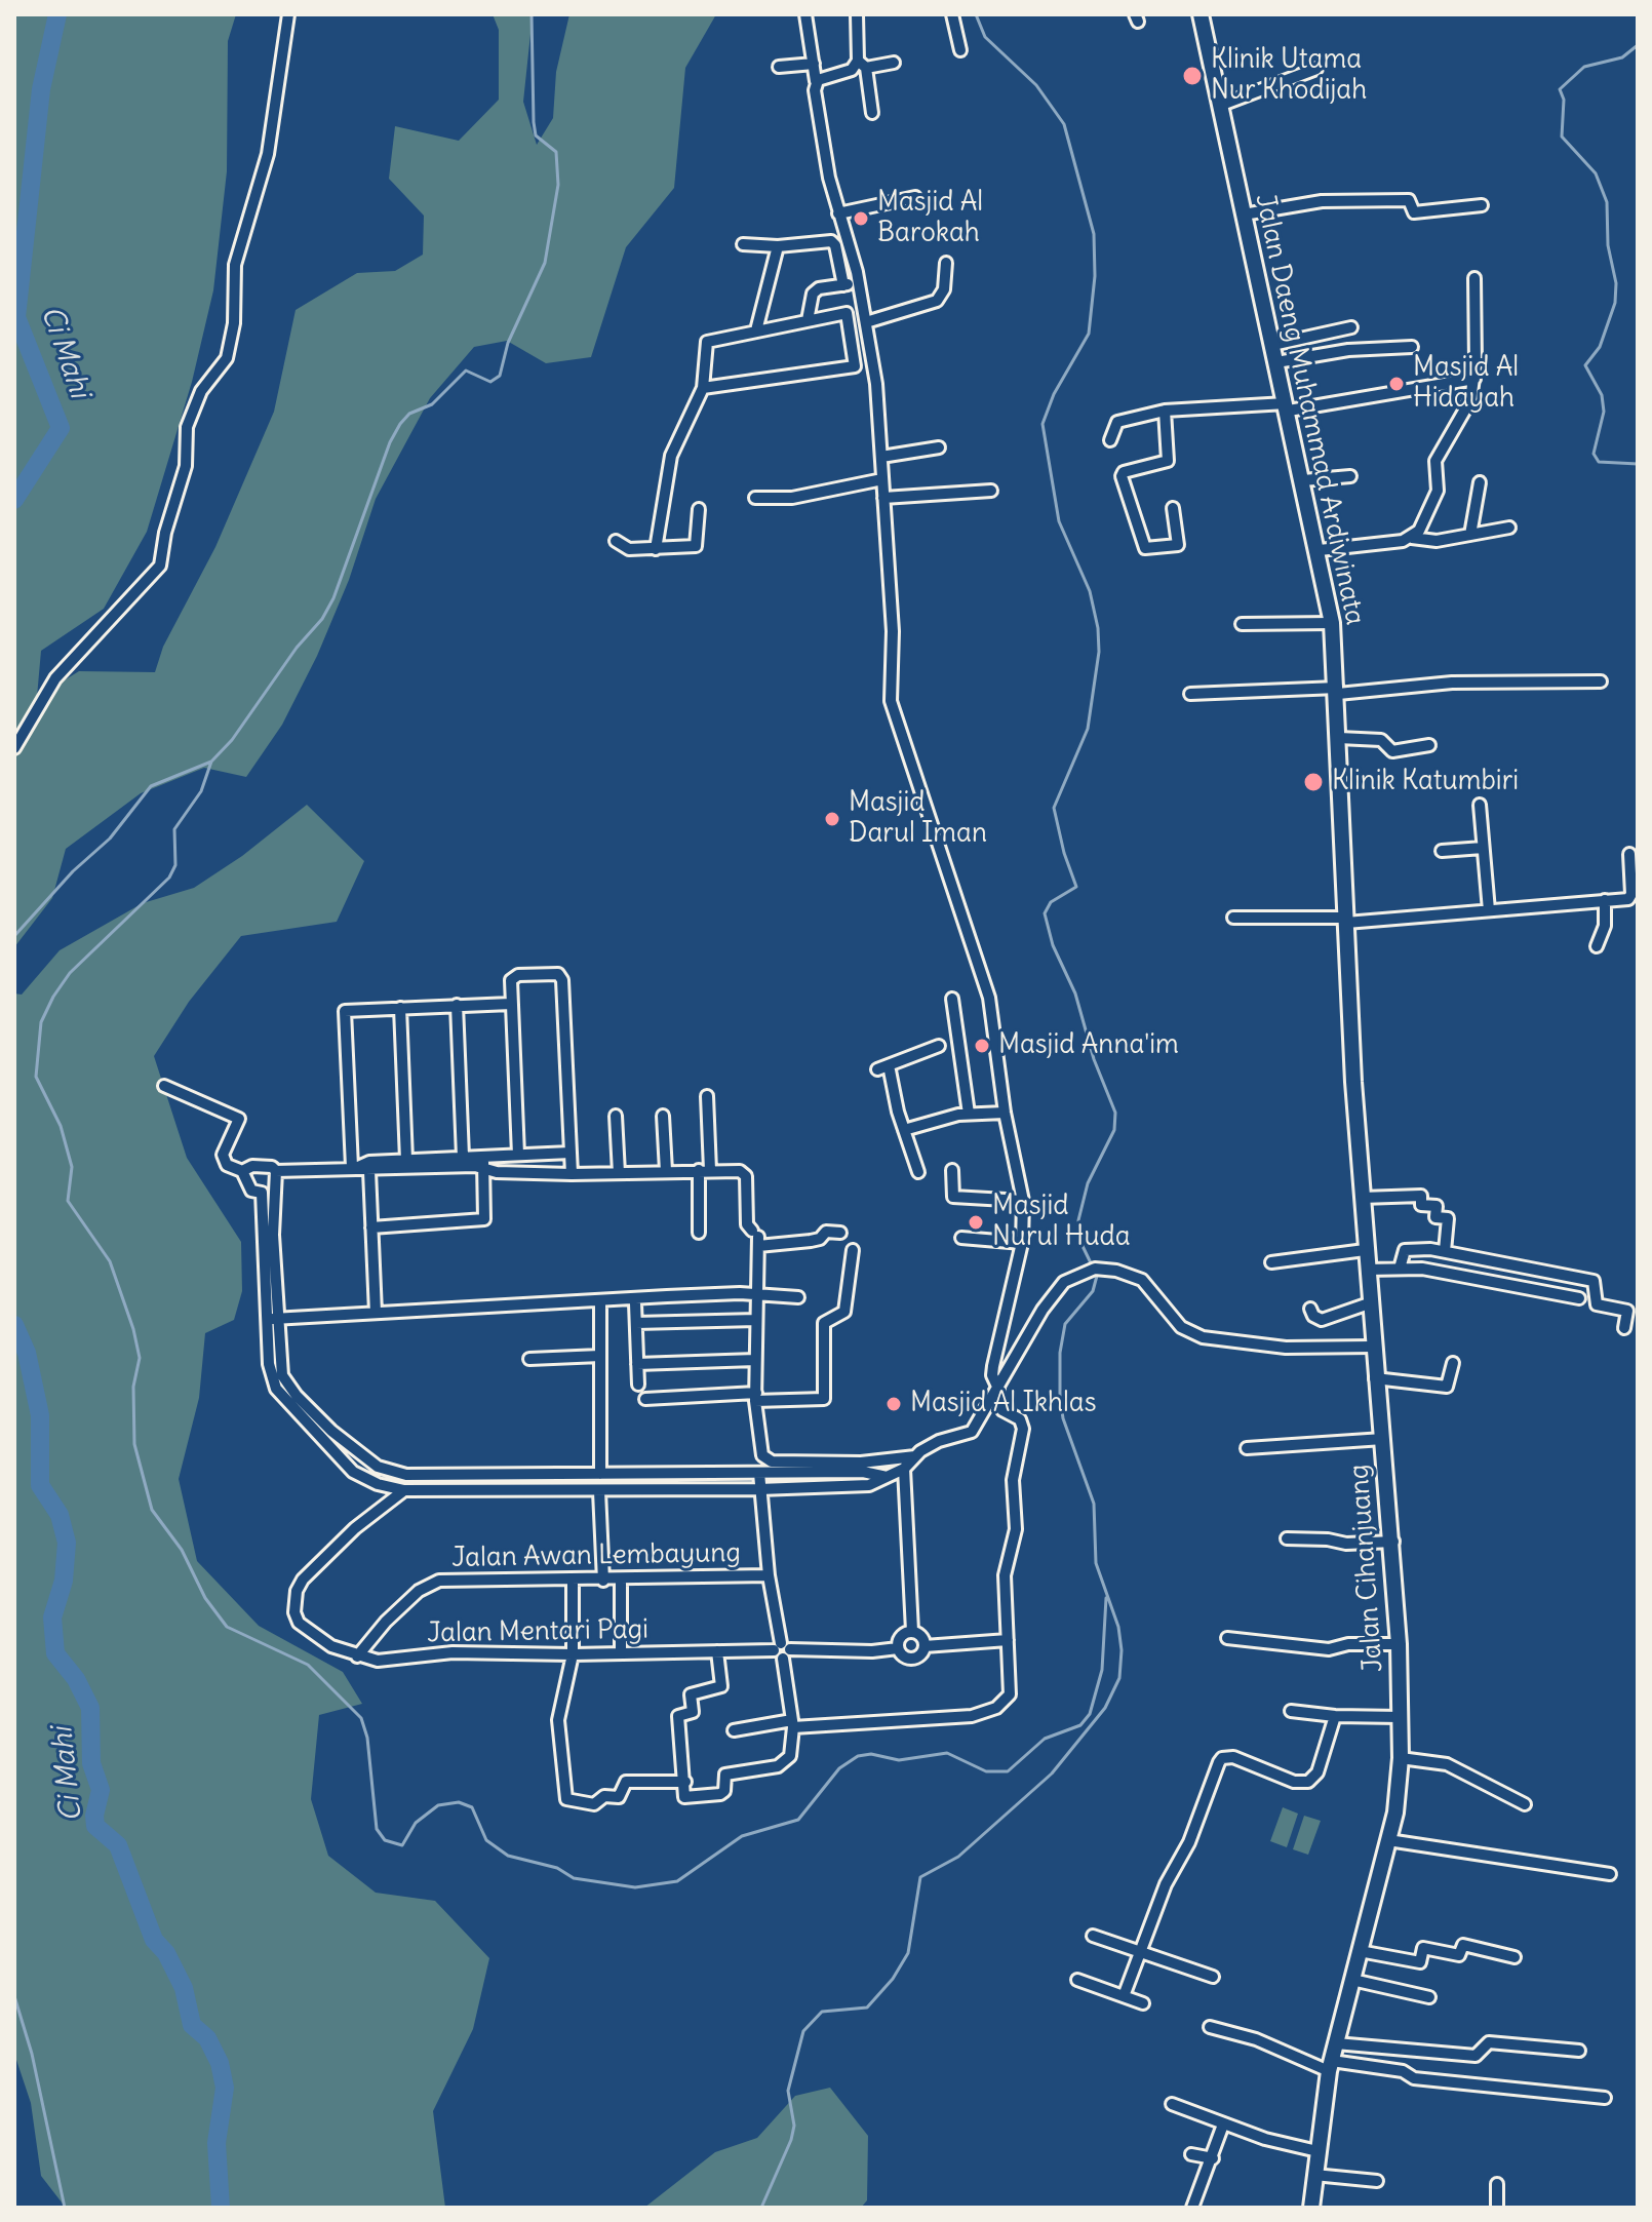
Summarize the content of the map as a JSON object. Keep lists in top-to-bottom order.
{
  "streets": {
    "main road": ["Jalan Daeng Muhammad Ardiwinata", "Jalan Cihanjuang"],
    "street": ["Jalan Awan Lembayung", "Jalan Mentari Pagi"]
  },
  "crossings": [
    ["Jalan Daeng Muhammad Ardiwinata", "Jalan Cihanjuang"],
    ["Jalan Awan Lembayung", "Jalan Mentari Pagi"]
  ],
  "water": ["Ci Mahi"],
  "places": [
    "Klinik Utama Nur Khodijah",
    "Masjid Al Barokah",
    "Masjid Al Hidayah",
    "Klinik Katumbiri",
    "Masjid Darul Iman",
    "Masjid Anna'im",
    "Masjid Nurul Huda",
    "Masjid Al Ikhlas"
  ]
}
